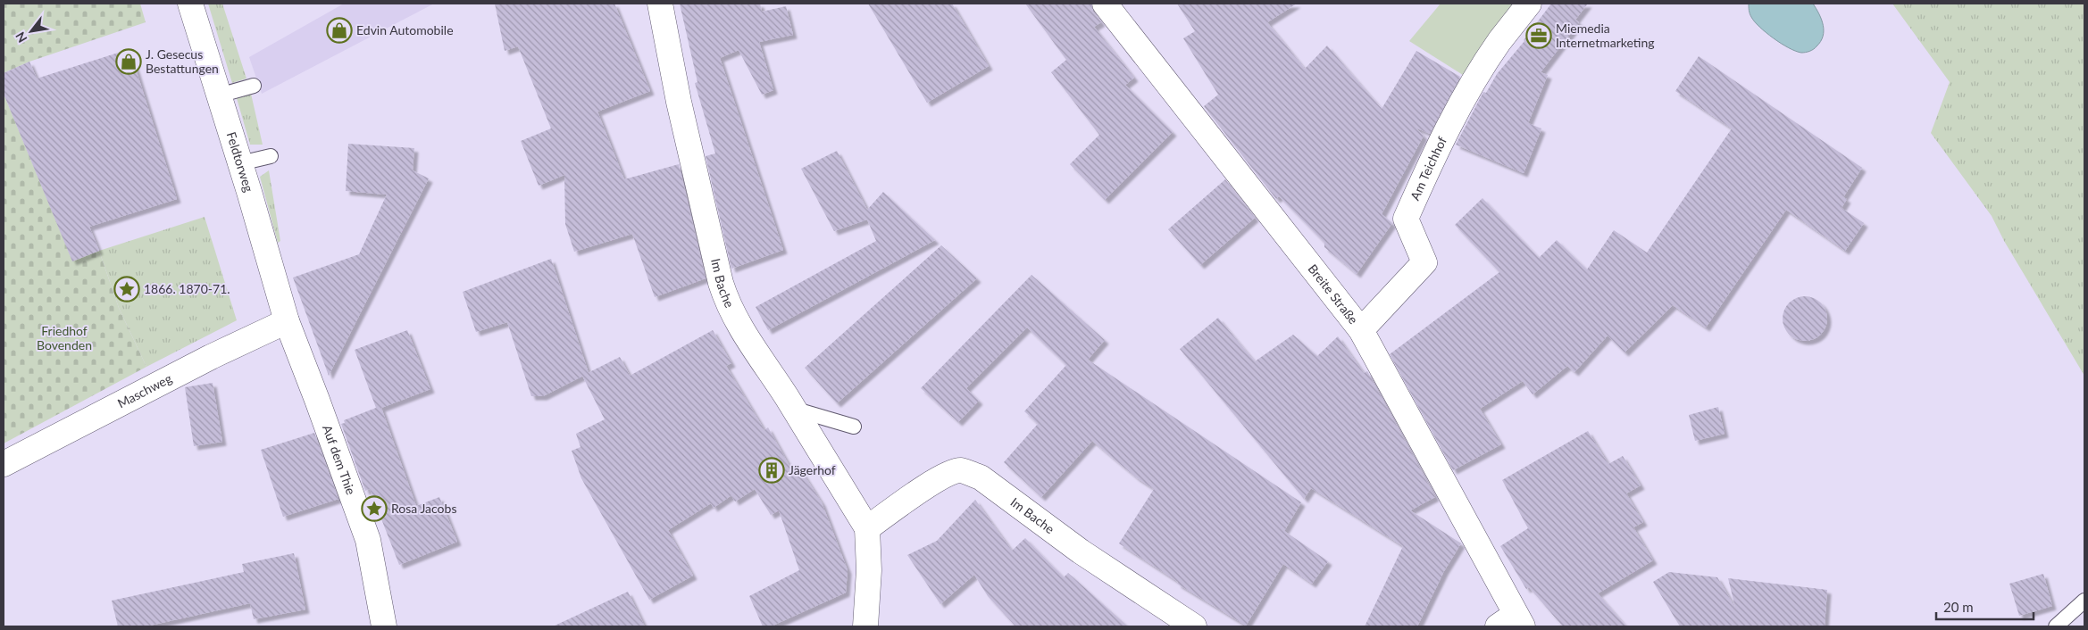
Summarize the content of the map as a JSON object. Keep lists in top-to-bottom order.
{
  "streets": {
    "street": [
      "Feldtorweg",
      "Am Teichhof",
      "Im Bache",
      "Breite Straße",
      "Maschweg",
      "Auf dem Thie"
    ]
  },
  "crossings": [
    ["Feldtorweg", "Maschweg"],
    ["Feldtorweg", "Auf dem Thie"],
    ["Am Teichhof", "Breite Straße"],
    ["Maschweg", "Auf dem Thie"]
  ],
  "parks": ["Friedhof Bovenden"],
  "places": {
    "shop": ["Edvin Automobile", "J. Gesecus Bestattungen"],
    "office": ["Miemedia Internetmarketing"],
    "place": ["1866. 1870-71.", "Rosa Jacobs"],
    "building": ["Jägerhof"]
  },
  "scale_bar": "20 m",
  "north": "bottom left"
}
